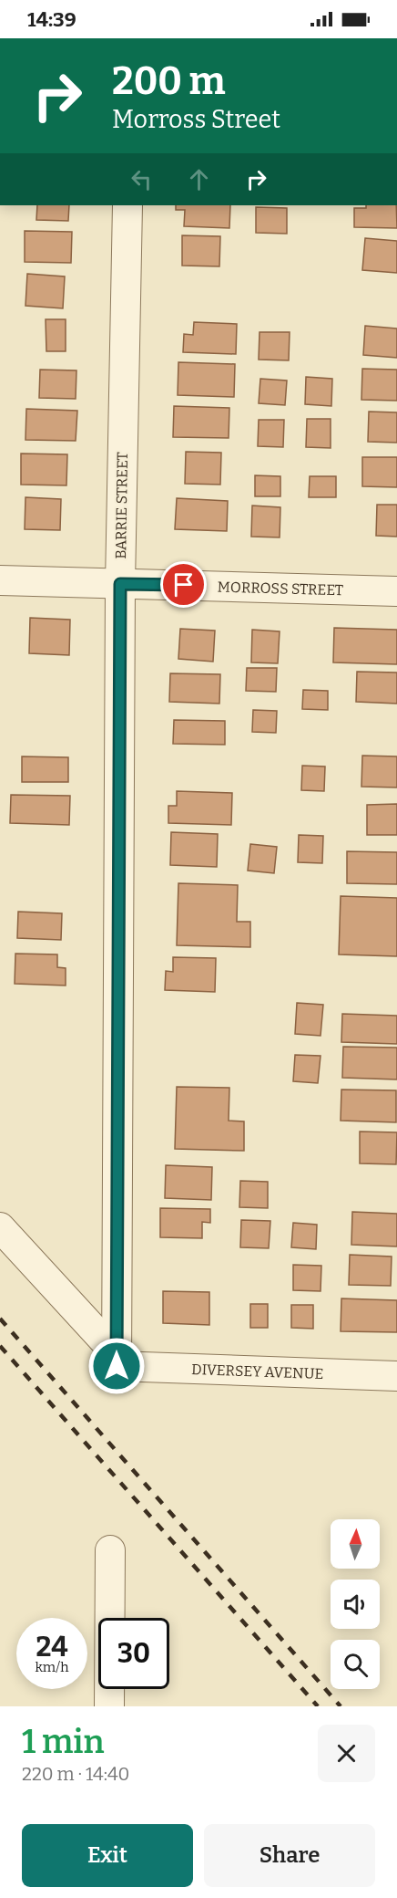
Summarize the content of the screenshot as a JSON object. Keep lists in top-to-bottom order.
{
  "streets": {
    "street": ["BARRIE STREET", "MORROSS STREET", "DIVERSEY AVENUE"]
  },
  "crossings": [
    ["BARRIE STREET", "MORROSS STREET"],
    ["BARRIE STREET", "DIVERSEY AVENUE"]
  ],
  "north": "top",
  "page": {
    "status": "14:39",
    "turn": ["200 m", "Morross Street"],
    "speed": "24 km/h",
    "limit": "30",
    "heading": ["1 min", "220 m · 14:40"],
    "buttons": ["Exit", "Share"]
  }
}
